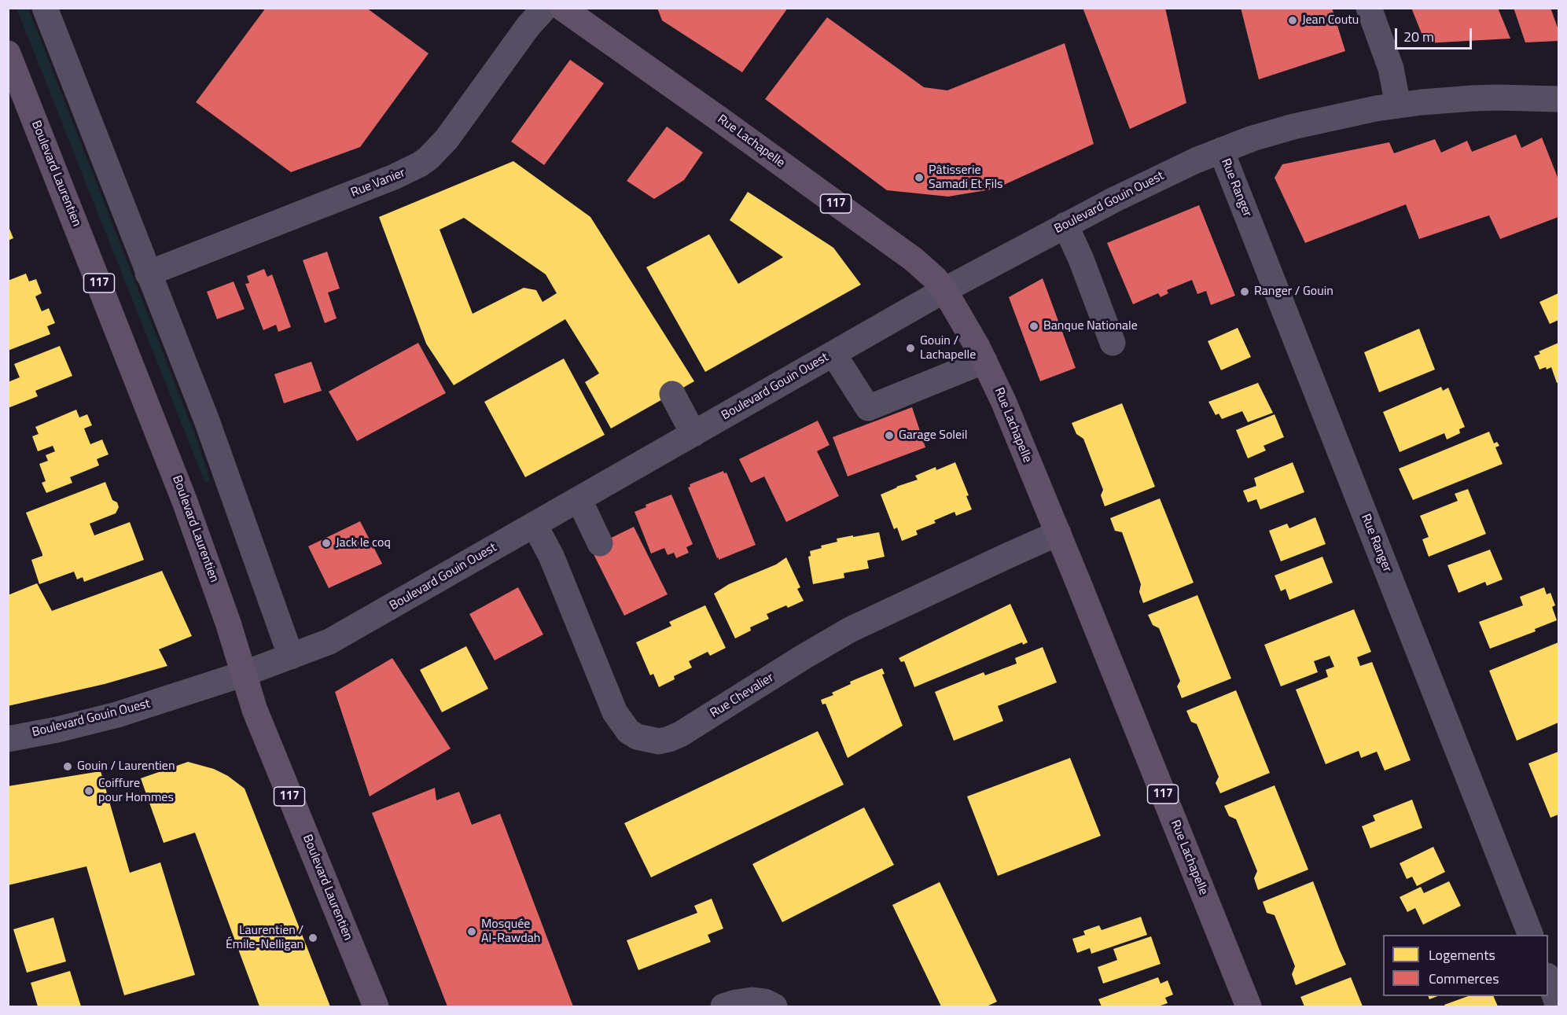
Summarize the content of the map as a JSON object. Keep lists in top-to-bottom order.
{
  "streets": {
    "main road": ["Rue Lachapelle", "Boulevard Laurentien", "117"],
    "street": [
      "Rue Vanier",
      "Rue Ranger",
      "Boulevard Gouin Ouest",
      "Rue Chevalier"
    ]
  },
  "crossings": [
    ["Rue Lachapelle", "Boulevard Gouin Ouest"],
    ["Rue Lachapelle", "Rue Chevalier"],
    ["Boulevard Laurentien", "Boulevard Gouin Ouest"],
    ["Rue Ranger", "Boulevard Gouin Ouest"],
    ["Boulevard Gouin Ouest", "Rue Chevalier"]
  ],
  "places": [
    "Jean Coutu",
    "Pâtisserie Samadi Et Fils",
    "Ranger / Gouin",
    "Banque Nationale",
    "Gouin / Lachapelle",
    "Garage Soleil",
    "Jack le coq",
    "Gouin / Laurentien",
    "Coiffure pour Hommes",
    "Mosquée Al-Rawdah",
    "Laurentien / Émile-Nelligan"
  ],
  "legend": ["Logements", "Commerces"],
  "scale_bar": "20 m"
}
